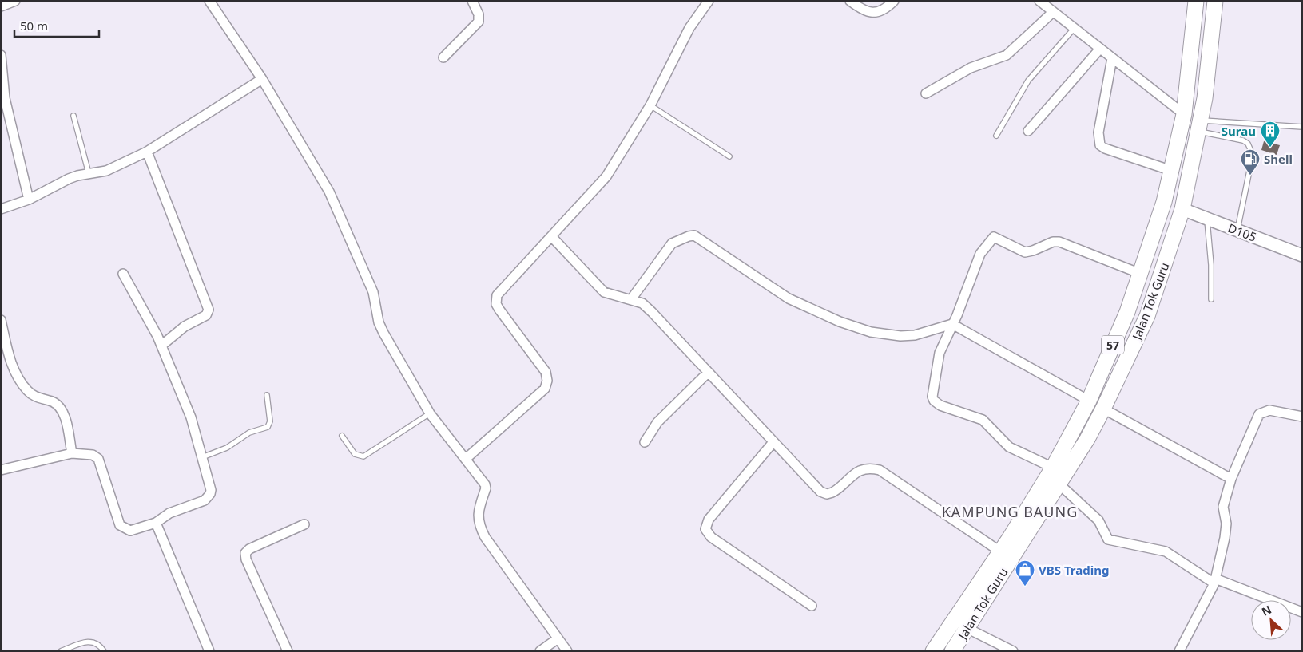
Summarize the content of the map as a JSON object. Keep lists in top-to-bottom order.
{
  "streets": {
    "main road": ["Jalan Tok Guru", "57"],
    "street": ["D105"]
  },
  "crossings": [
    ["D105", "Jalan Tok Guru"]
  ],
  "districts": ["KAMPUNG BAUNG"],
  "places": {
    "building": ["Surau"],
    "fuel station": ["Shell"],
    "shop": ["VBS Trading"]
  },
  "scale_bar": "50 m",
  "north": "top left"
}
